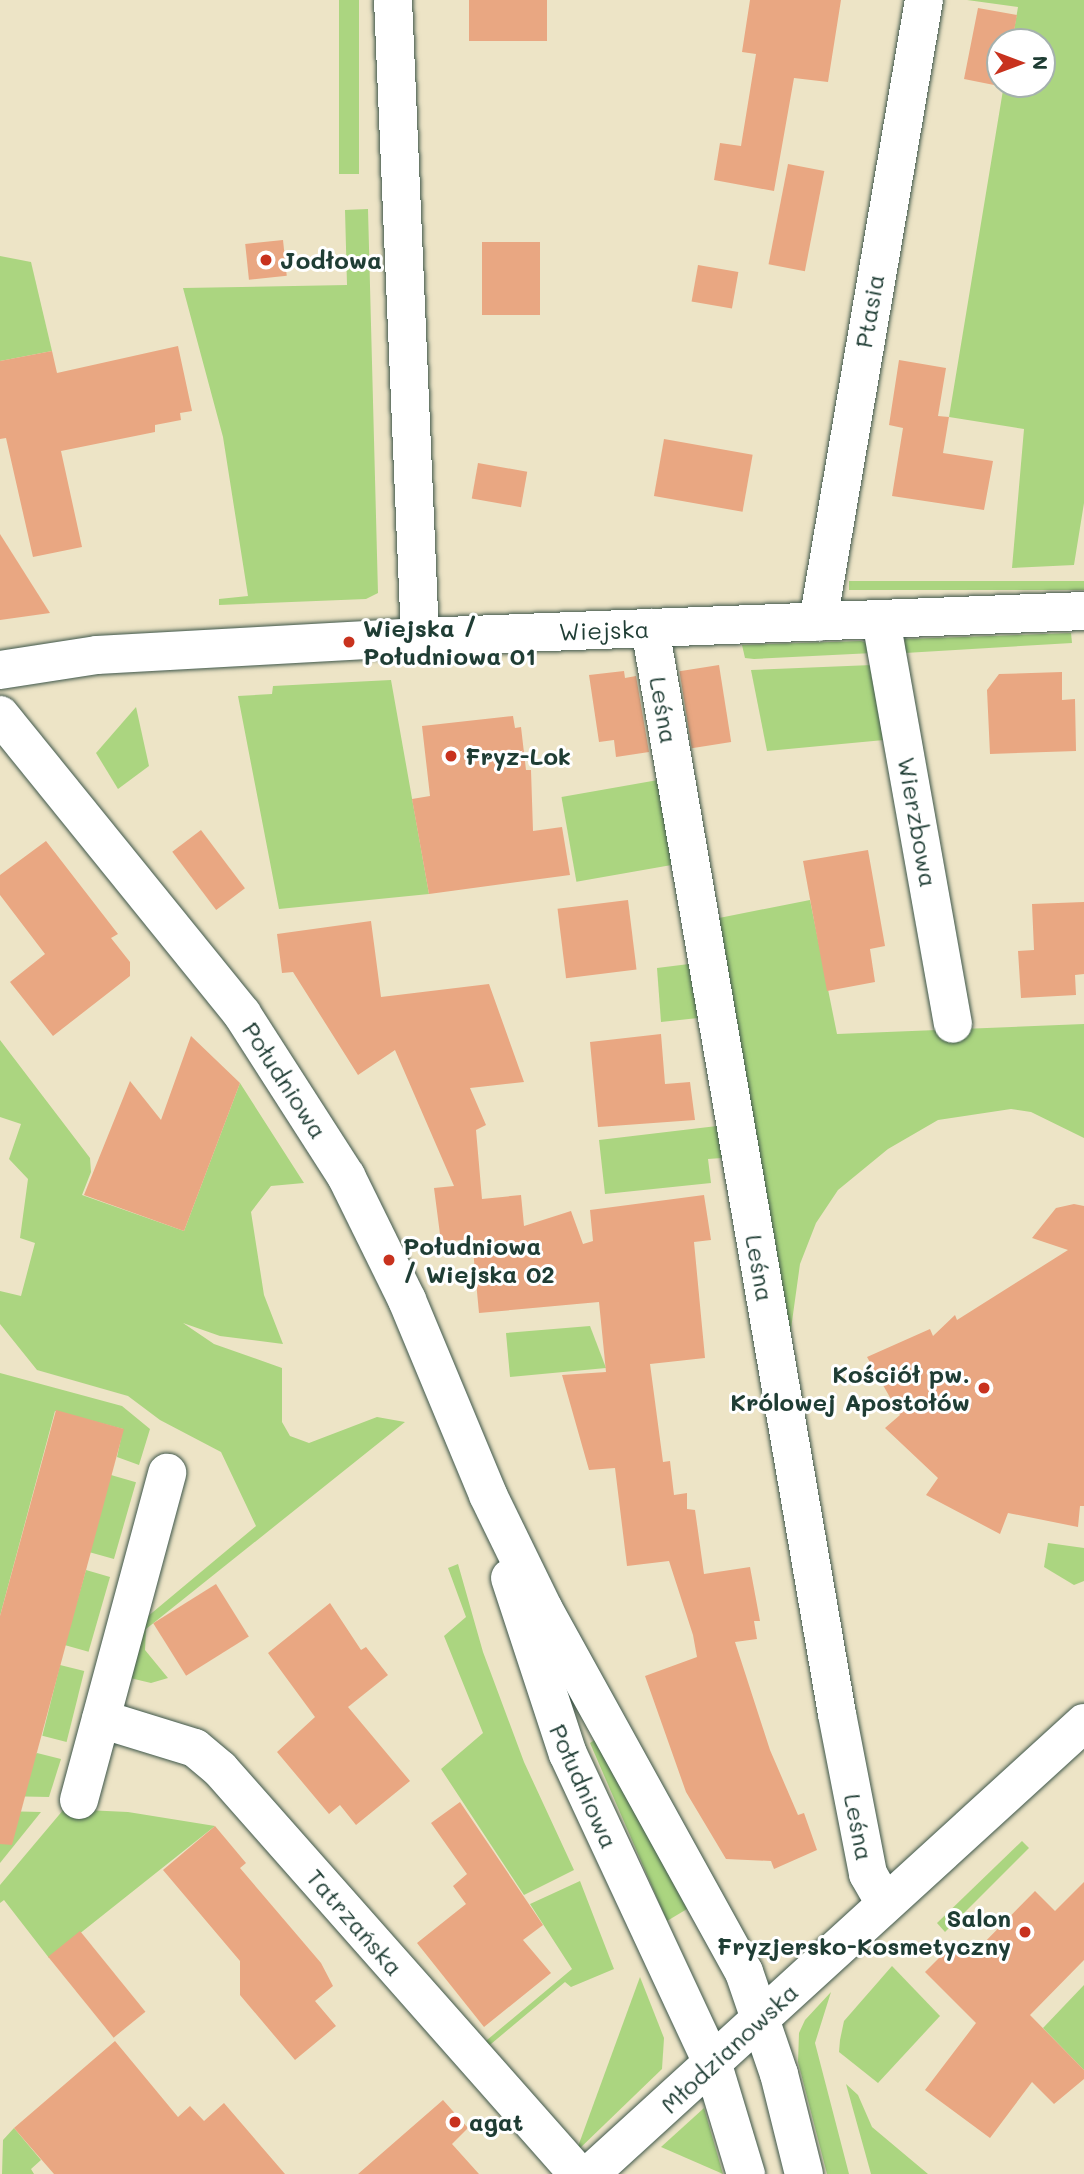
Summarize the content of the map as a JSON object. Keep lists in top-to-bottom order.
{
  "streets": {
    "street": [
      "Ptasia",
      "Wiejska",
      "Leśna",
      "Wierzbowa",
      "Południowa",
      "Tatrzańska",
      "Młodzianowska"
    ]
  },
  "crossings": [
    ["Ptasia", "Wiejska"],
    ["Wiejska", "Leśna"],
    ["Wiejska", "Wierzbowa"],
    ["Leśna", "Młodzianowska"],
    ["Południowa", "Młodzianowska"]
  ],
  "places": [
    "Jodłowa",
    "Wiejska / Południowa 01",
    "Fryz-Lok",
    "Południowa / Wiejska 02",
    "Kościół pw. Królowej Apostołów",
    "Salon Fryzjersko-Kosmetyczny",
    "agat"
  ],
  "north": "right"
}
